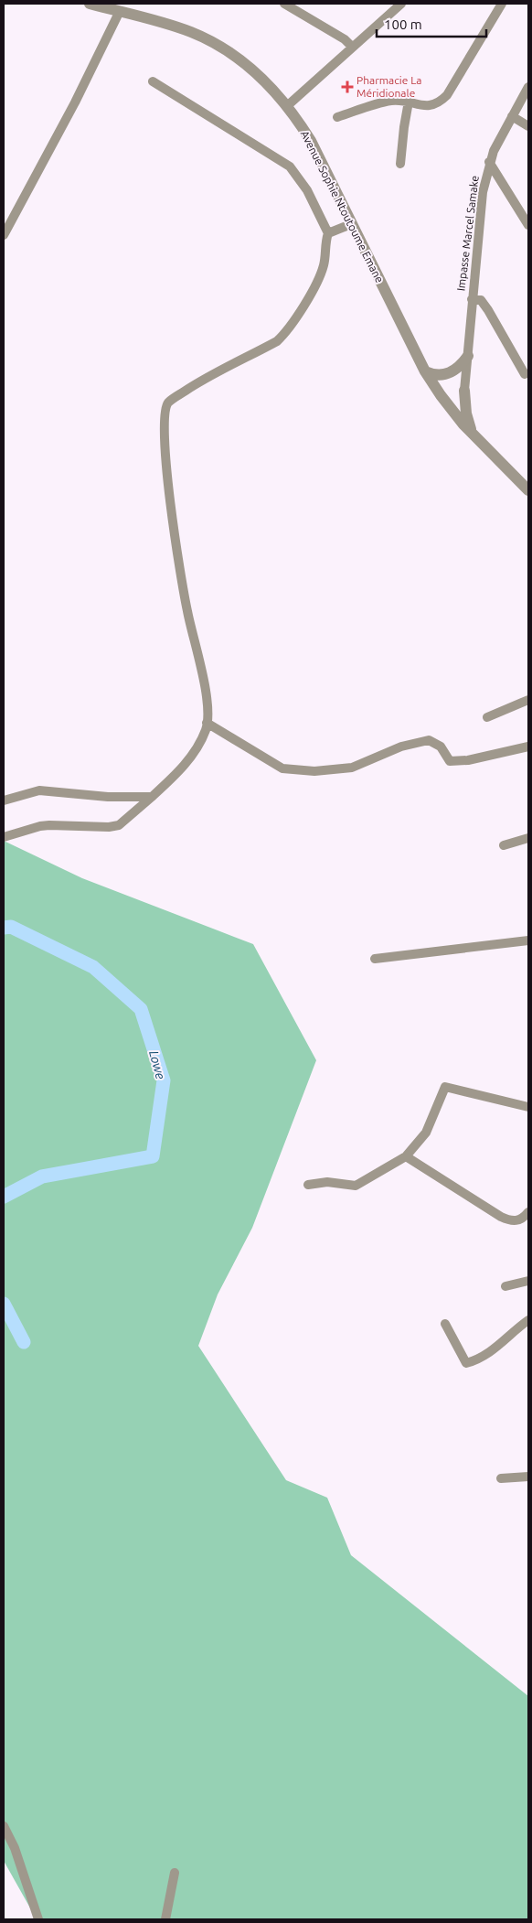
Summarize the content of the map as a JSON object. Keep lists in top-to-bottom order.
{
  "streets": {
    "street": ["Avenue Sophie Ntoutoume Emane", "Impasse Marcel Samake"]
  },
  "water": ["Lowe"],
  "places": {
    "health": ["Pharmacie La Méridionale"]
  },
  "scale_bar": "100 m"
}
